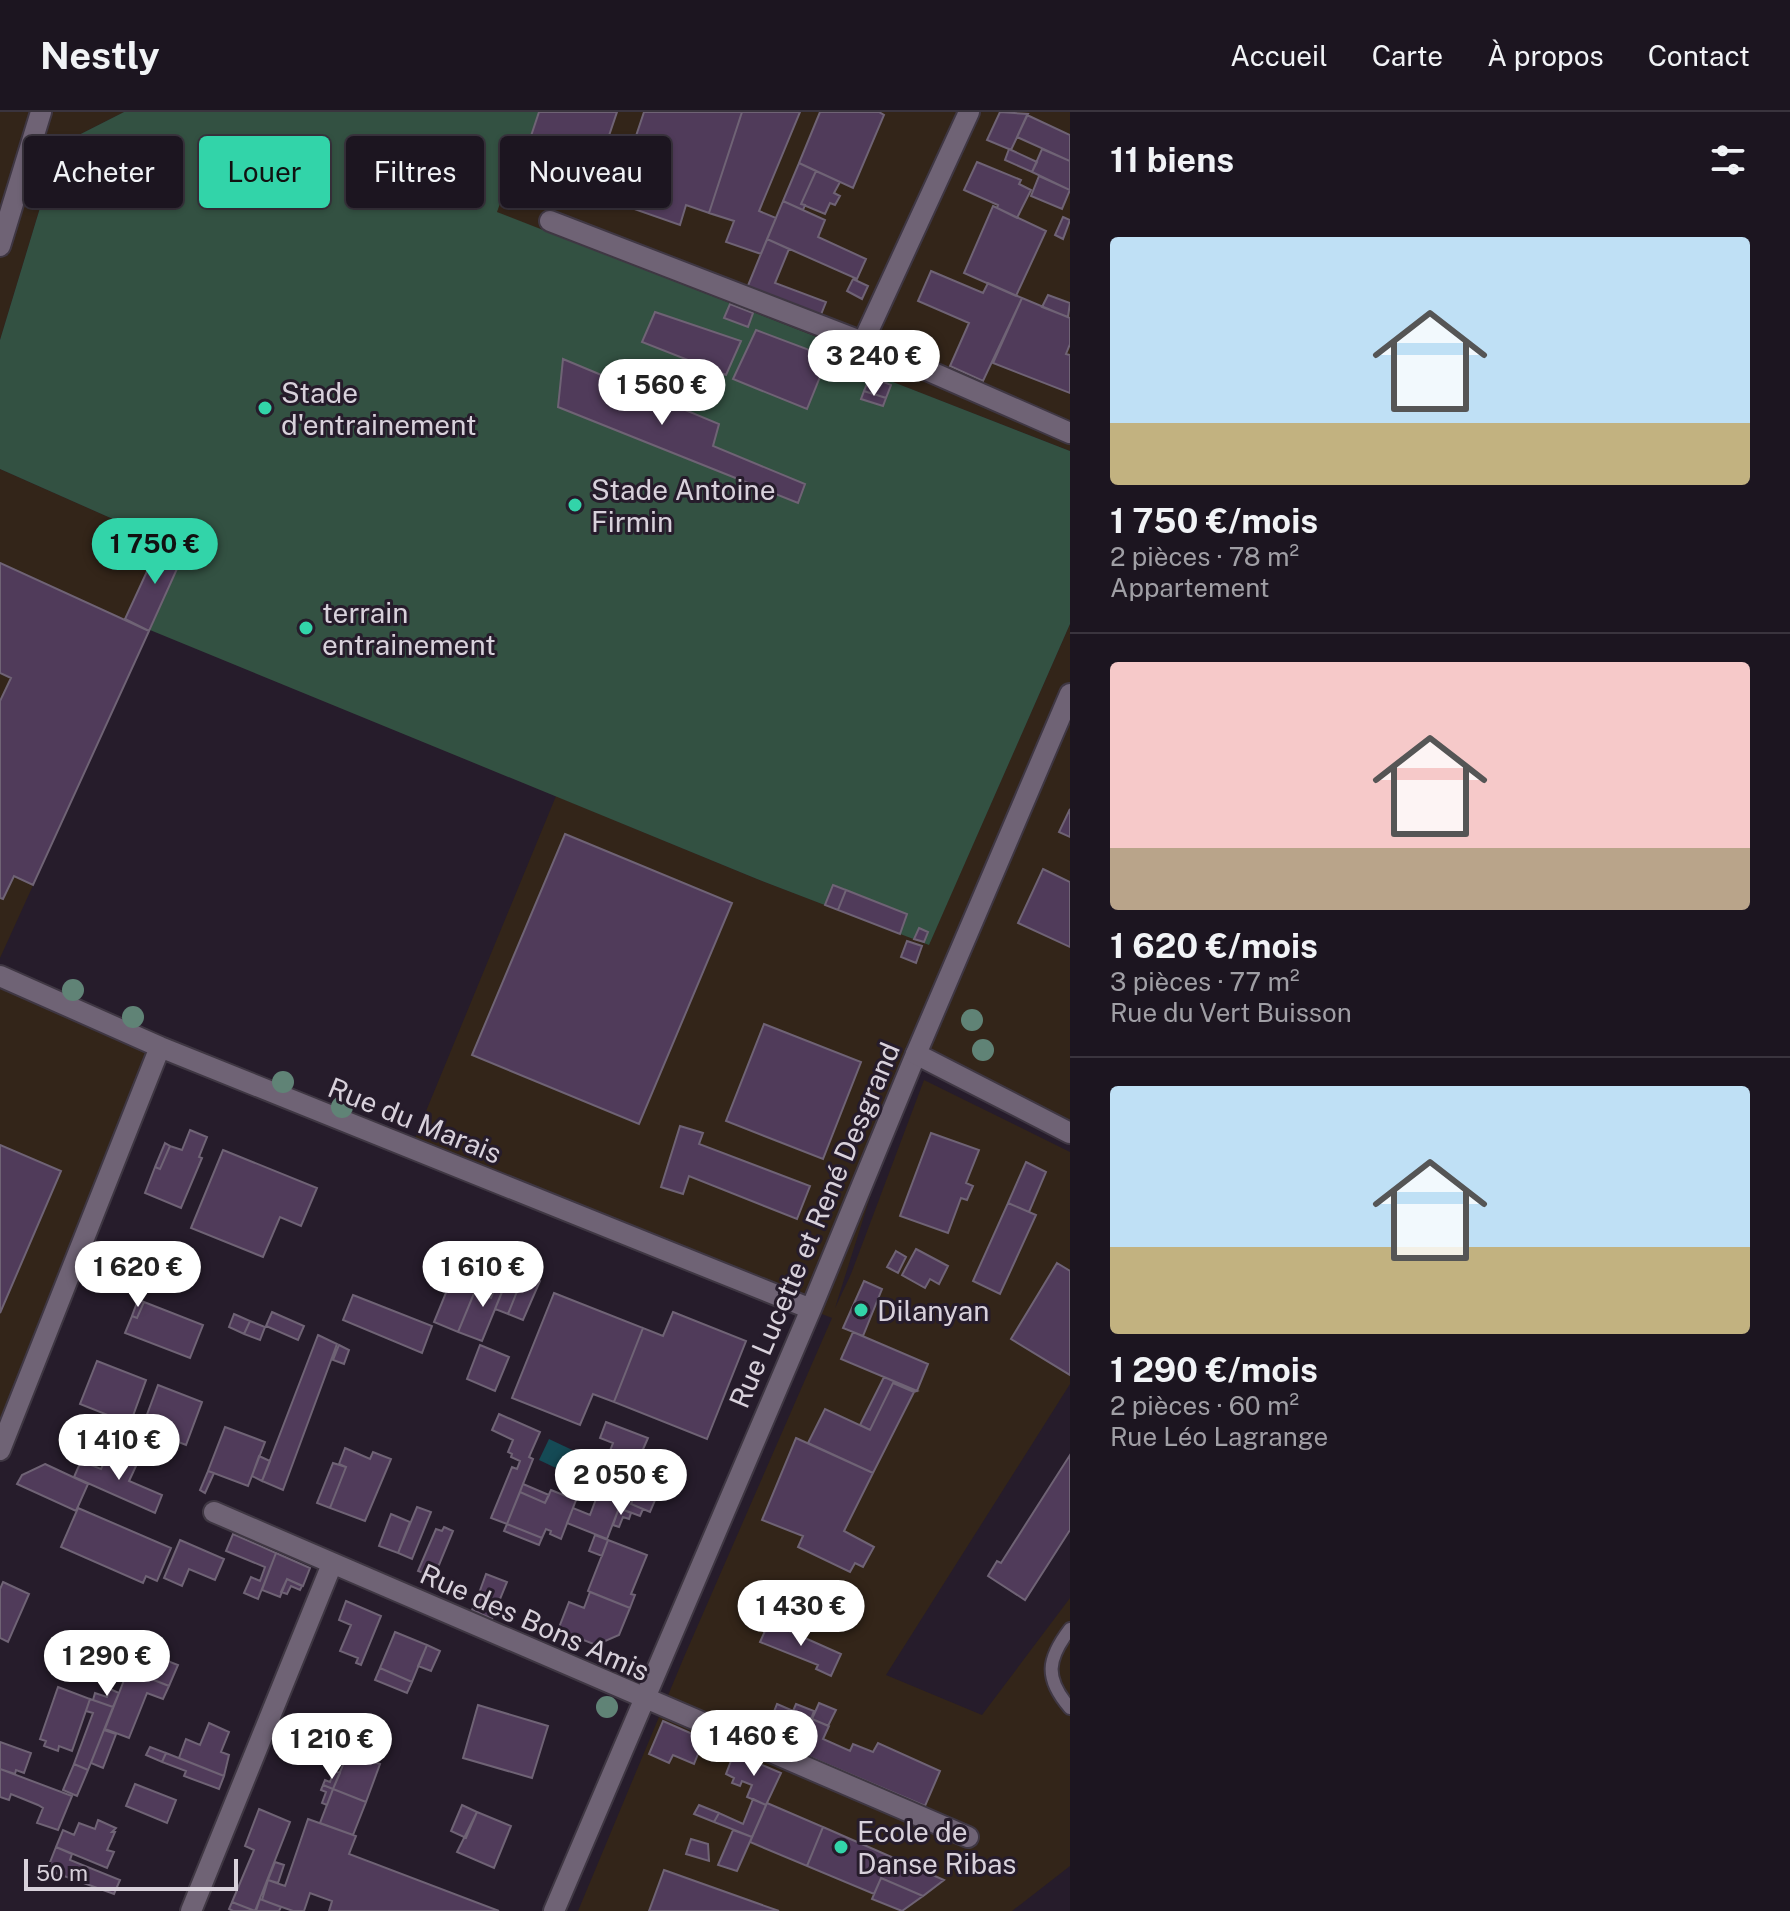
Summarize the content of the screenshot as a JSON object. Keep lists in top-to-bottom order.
{
  "streets": {
    "street": ["Rue du Marais", "Rue Lucette et René Desgrand", "Rue des Bons Amis"]
  },
  "crossings": [
    ["Rue du Marais", "Rue Lucette et René Desgrand"],
    ["Rue Lucette et René Desgrand", "Rue des Bons Amis"]
  ],
  "places": [
    "Stade d'entrainement",
    "Stade Antoine Firmin",
    "terrain entrainement",
    "Dilanyan",
    "Ecole de Danse Ribas"
  ],
  "scale_bar": "50 m",
  "page": {
    "header": "Nestly",
    "nav": [
      "Accueil",
      "Carte",
      "À propos",
      "Contact"
    ],
    "heading": "11 biens",
    "chip": [
      "Acheter",
      "Louer",
      "Filtres",
      "Nouveau"
    ],
    "list": [
      {
        "name": "1 750 €/mois",
        "note": "2 pièces · 78 m² · Appartement"
      },
      {
        "name": "1 620 €/mois",
        "note": "3 pièces · 77 m² · Rue du Vert Buisson"
      },
      {
        "name": "1 290 €/mois",
        "note": "2 pièces · 60 m² · Rue Léo Lagrange"
      }
    ],
    "price": [
      "3 240 €",
      "1 560 €",
      "1 750 €",
      "1 620 €",
      "1 610 €",
      "1 410 €",
      "2 050 €",
      "1 430 €",
      "1 290 €",
      "1 460 €",
      "1 210 €"
    ],
    "scale": "50 m"
  }
}
